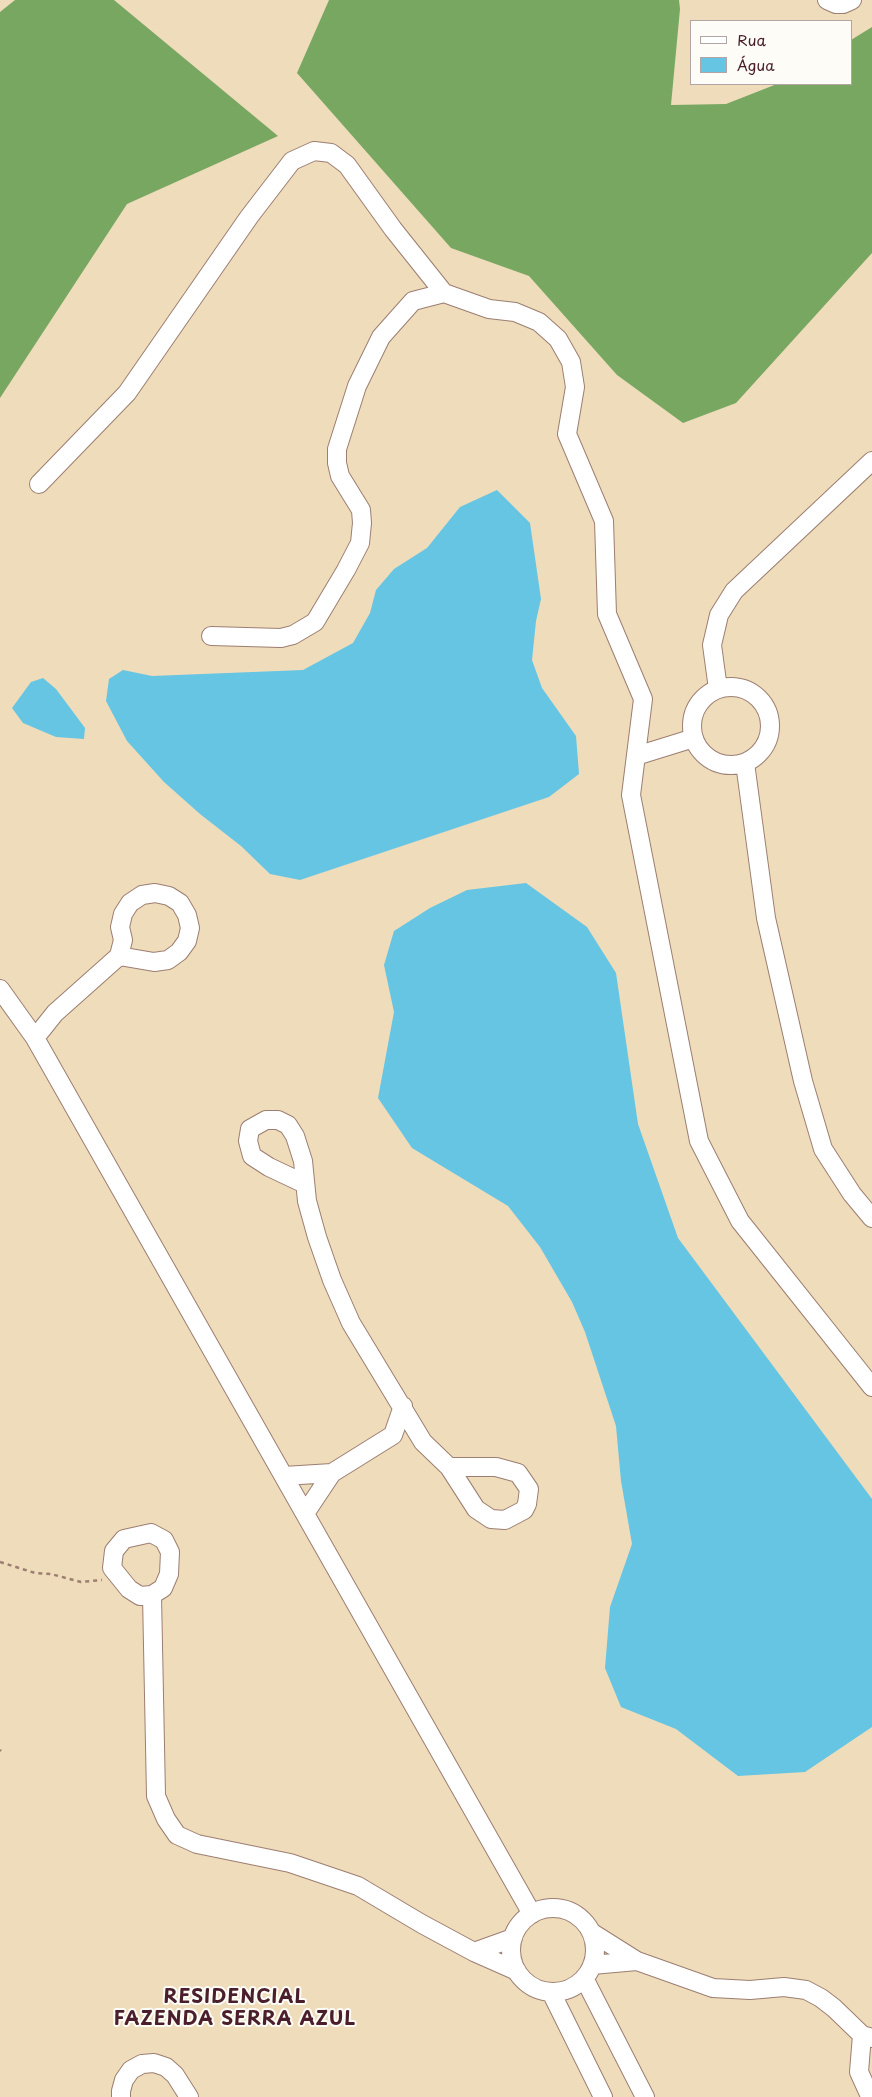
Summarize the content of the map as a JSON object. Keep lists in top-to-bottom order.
{
  "districts": ["RESIDENCIAL FAZENDA SERRA AZUL"],
  "legend": ["Rua", "Água"]
}
